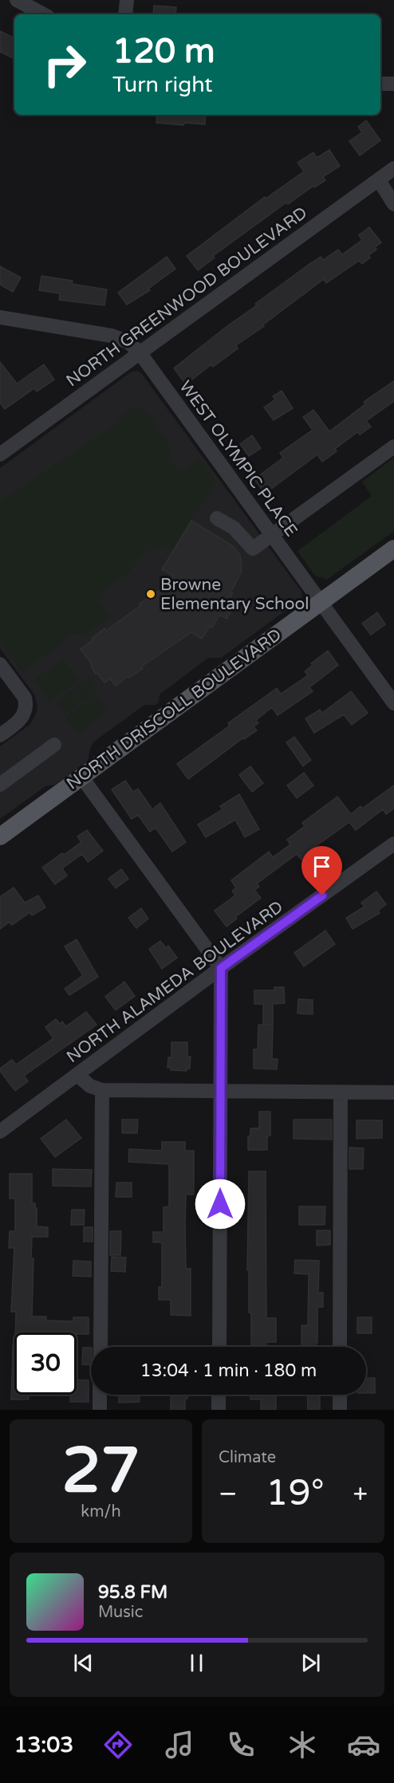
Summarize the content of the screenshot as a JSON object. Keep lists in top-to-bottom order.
{
  "streets": {
    "main road": ["NORTH DRISCOLL BOULEVARD"],
    "street": ["NORTH GREENWOOD BOULEVARD", "WEST OLYMPIC PLACE", "NORTH ALAMEDA BOULEVARD"]
  },
  "crossings": [
    ["NORTH GREENWOOD BOULEVARD", "WEST OLYMPIC PLACE"],
    ["WEST OLYMPIC PLACE", "NORTH DRISCOLL BOULEVARD"]
  ],
  "places": ["Browne Elementary School"],
  "page": {
    "turn": ["120 m", "Turn right"],
    "limit": "30",
    "trip": "13:04 · 1 min · 180 m",
    "tile": [
      ["27", "km/h"],
      "Climate"
    ],
    "heat": ["−", "19°", "+"],
    "song": ["95.8 FM", "Music"],
    "tabs": "13:03"
  }
}
